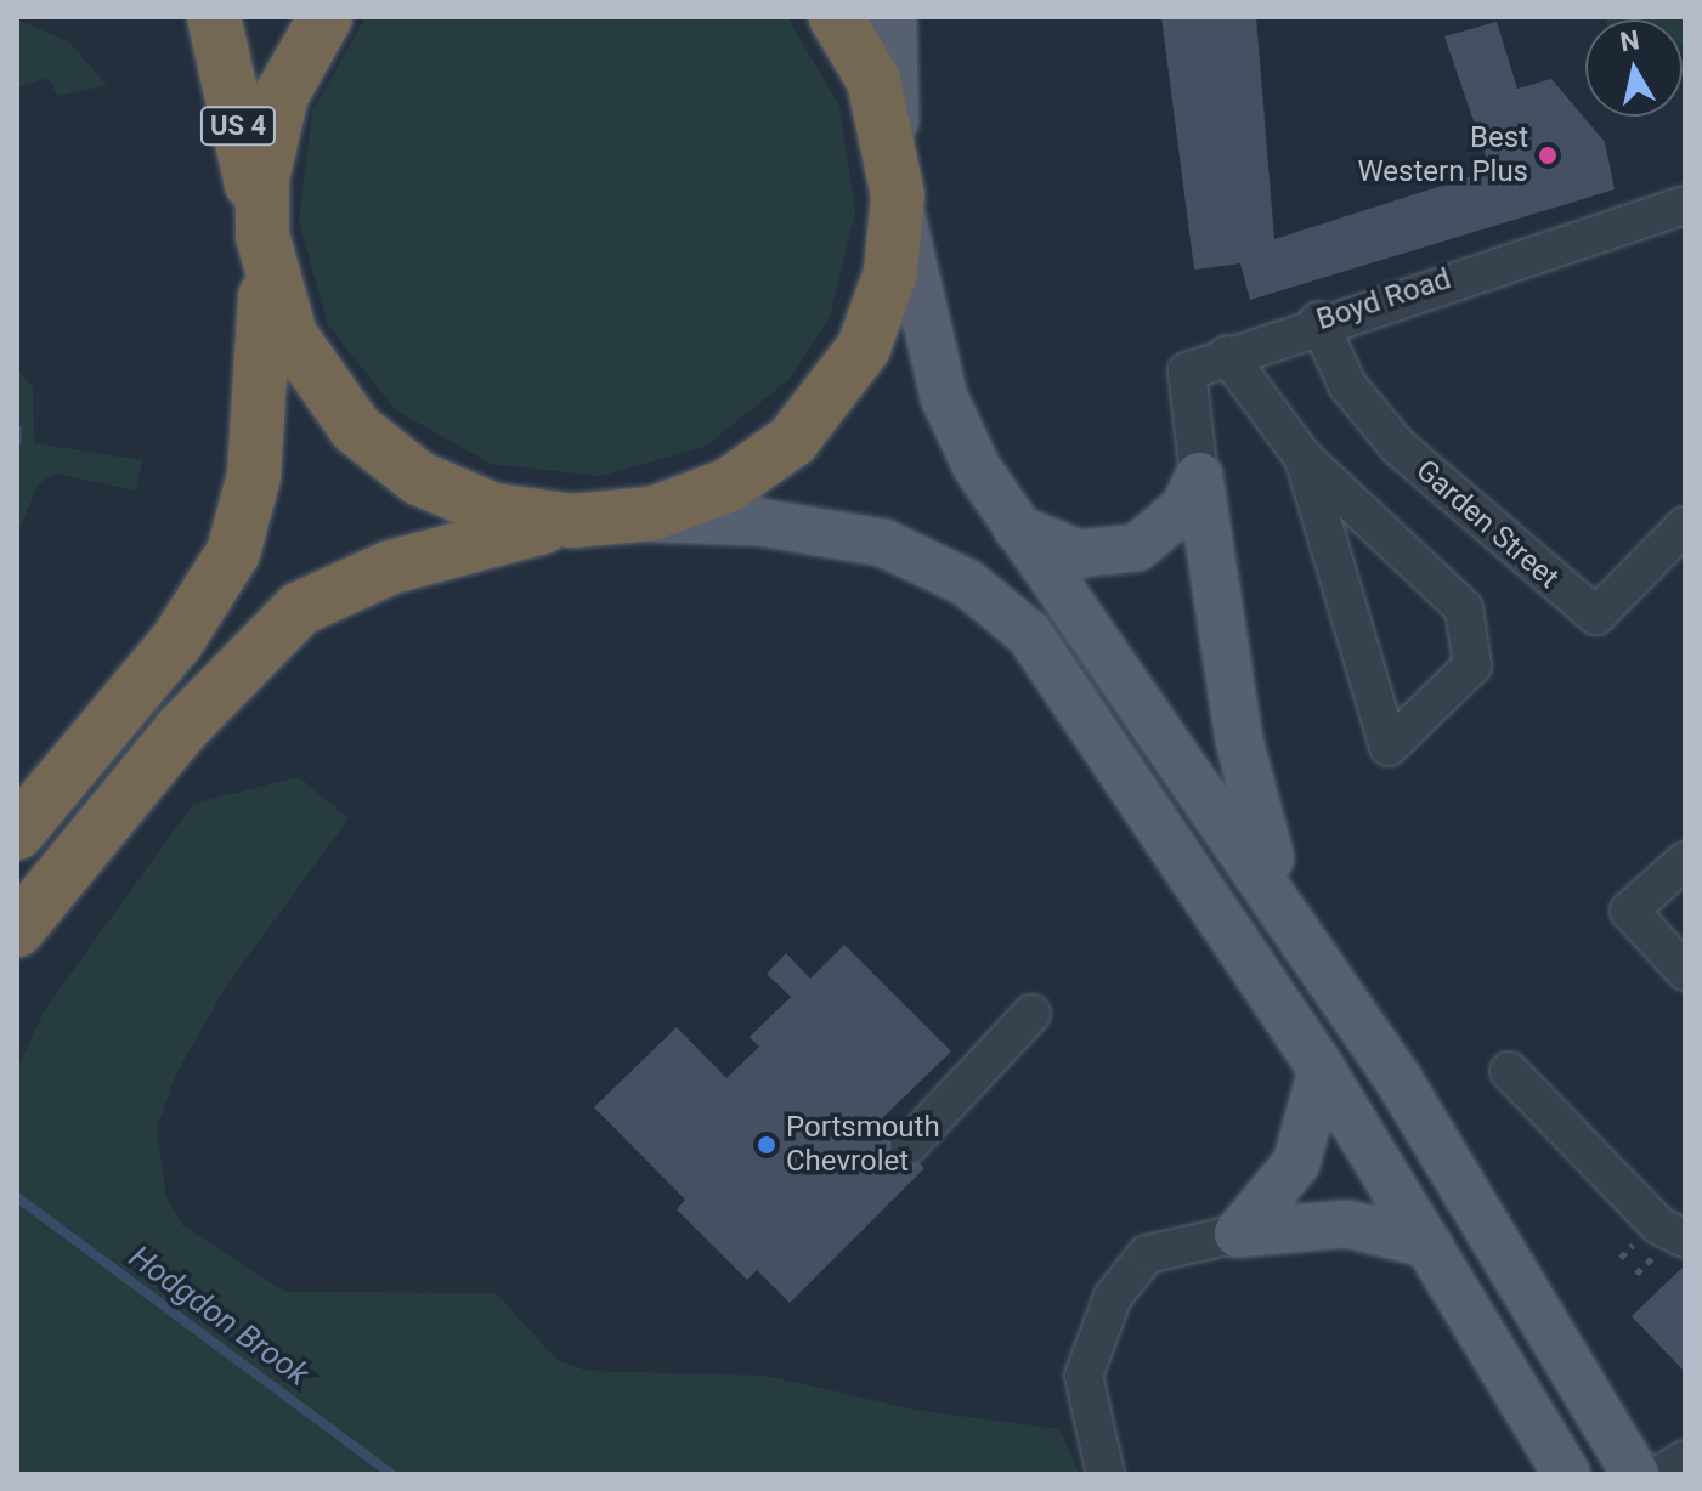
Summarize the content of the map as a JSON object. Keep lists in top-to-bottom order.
{
  "streets": {
    "highway": ["US 4"],
    "street": ["Boyd Road", "Garden Street"]
  },
  "crossings": [
    ["Boyd Road", "Garden Street"]
  ],
  "water": ["Hodgdon Brook"],
  "places": ["Best Western Plus", "Portsmouth Chevrolet"],
  "north": "top"
}
